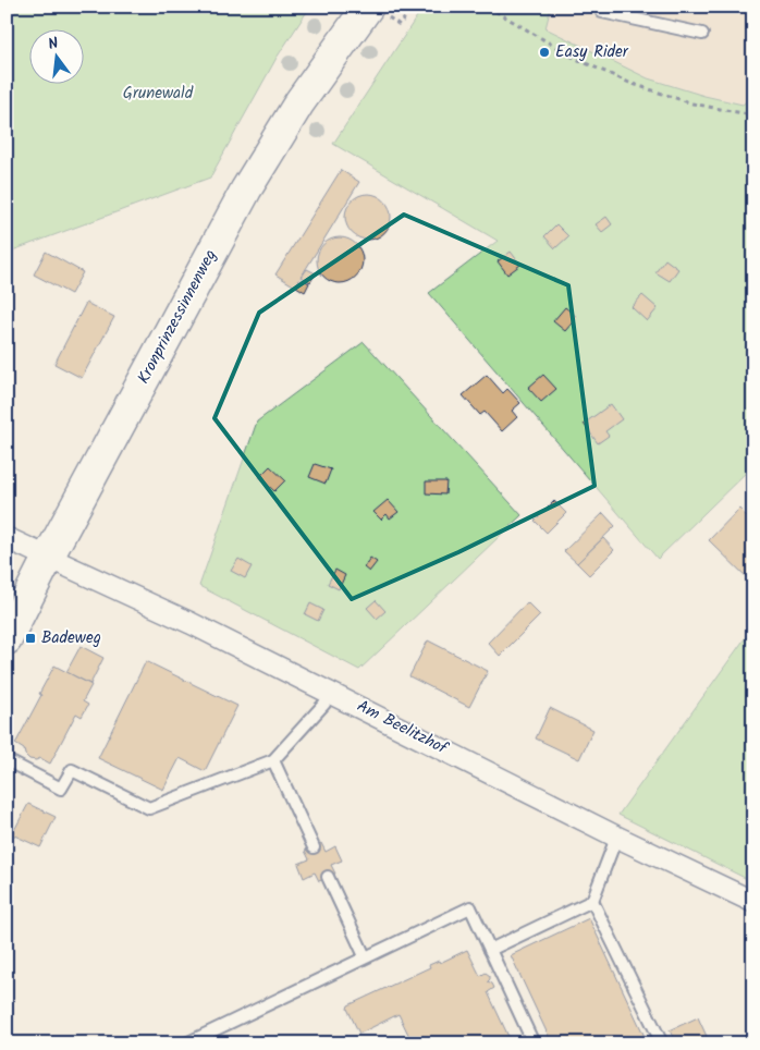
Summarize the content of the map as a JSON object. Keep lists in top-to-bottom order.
{
  "streets": {
    "main road": ["Kronprinzessinnenweg"],
    "street": ["Am Beelitzhof"]
  },
  "crossings": [
    ["Kronprinzessinnenweg", "Am Beelitzhof"]
  ],
  "parks": ["Grunewald"],
  "places": {
    "other": ["Easy Rider"],
    "transit": ["Badeweg"]
  },
  "north": "top"
}
